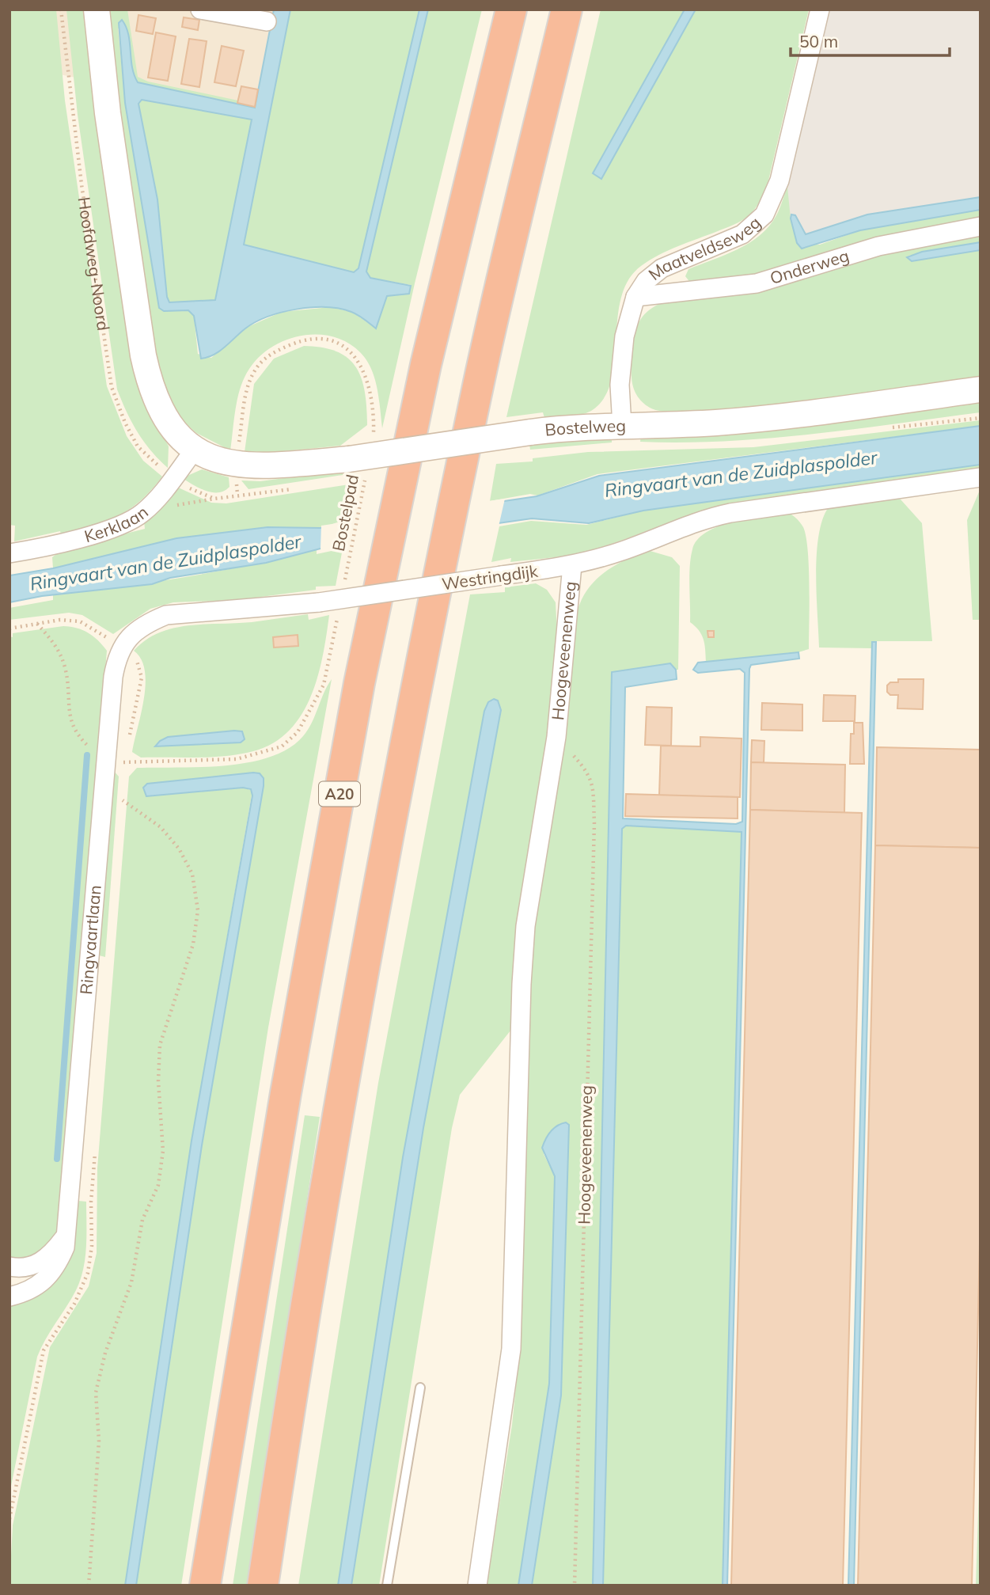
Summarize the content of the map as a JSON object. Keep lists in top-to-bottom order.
{
  "streets": {
    "highway": ["A20"],
    "street": [
      "Maatveldseweg",
      "Onderweg",
      "Bostelweg",
      "Kerklaan",
      "Westringdijk",
      "Hoogeveenenweg",
      "Ringvaartlaan"
    ],
    "path": ["Hoofdweg-Noord", "Bostelpad"]
  },
  "crossings": [
    ["Maatveldseweg", "Onderweg"],
    ["Maatveldseweg", "Bostelweg"],
    ["Hoofdweg-Noord", "Kerklaan"],
    ["Bostelweg", "Bostelpad"],
    ["Bostelweg", "Kerklaan"],
    ["Westringdijk", "Hoogeveenenweg"],
    ["Westringdijk", "Ringvaartlaan"]
  ],
  "water": ["Ringvaart van de Zuidplaspolder"],
  "scale_bar": "50 m"
}
